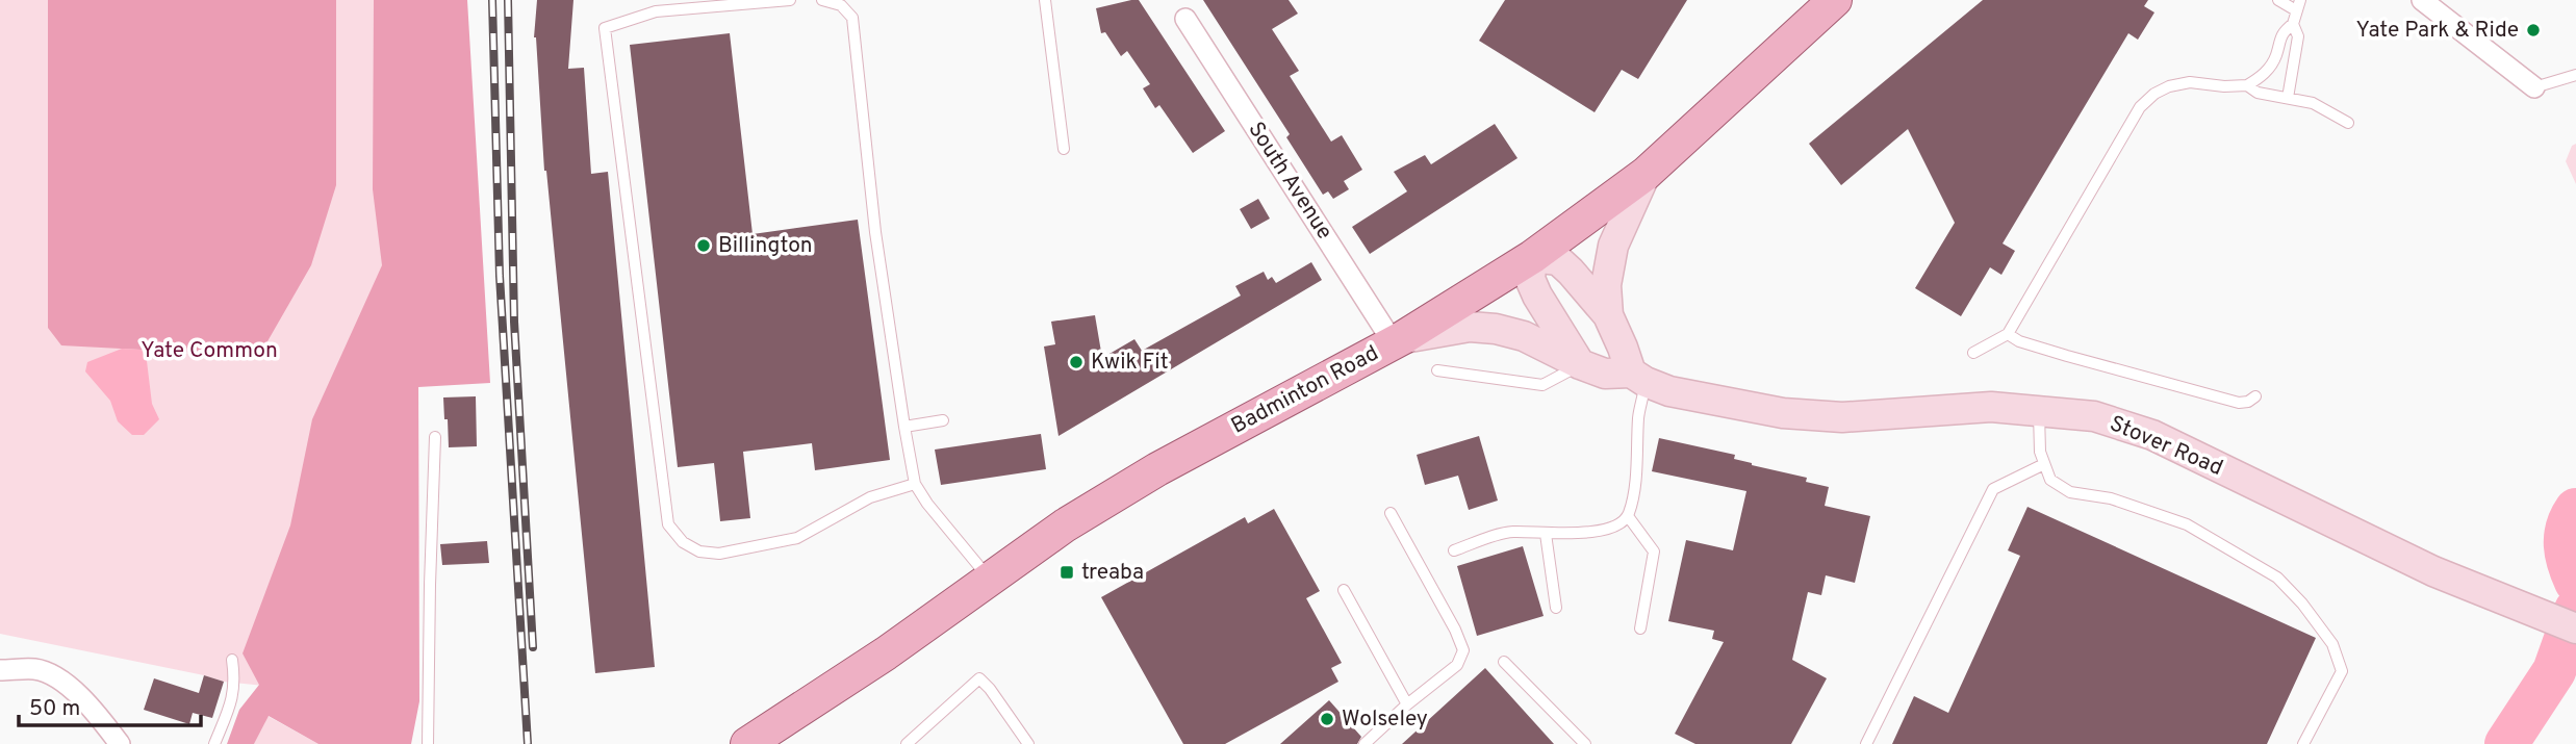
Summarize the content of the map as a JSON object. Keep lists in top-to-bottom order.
{
  "streets": {
    "main road": ["Badminton Road", "Stover Road"],
    "street": ["South Avenue"]
  },
  "crossings": [
    ["South Avenue", "Badminton Road"],
    ["South Avenue", "Stover Road"],
    ["Badminton Road", "Stover Road"]
  ],
  "parks": ["Yate Common"],
  "places": {
    "other": [
      "Yate Park & Ride",
      "Billington",
      "Kwik Fit",
      "Wolseley"
    ],
    "transit": ["treaba"]
  },
  "scale_bar": "50 m"
}
